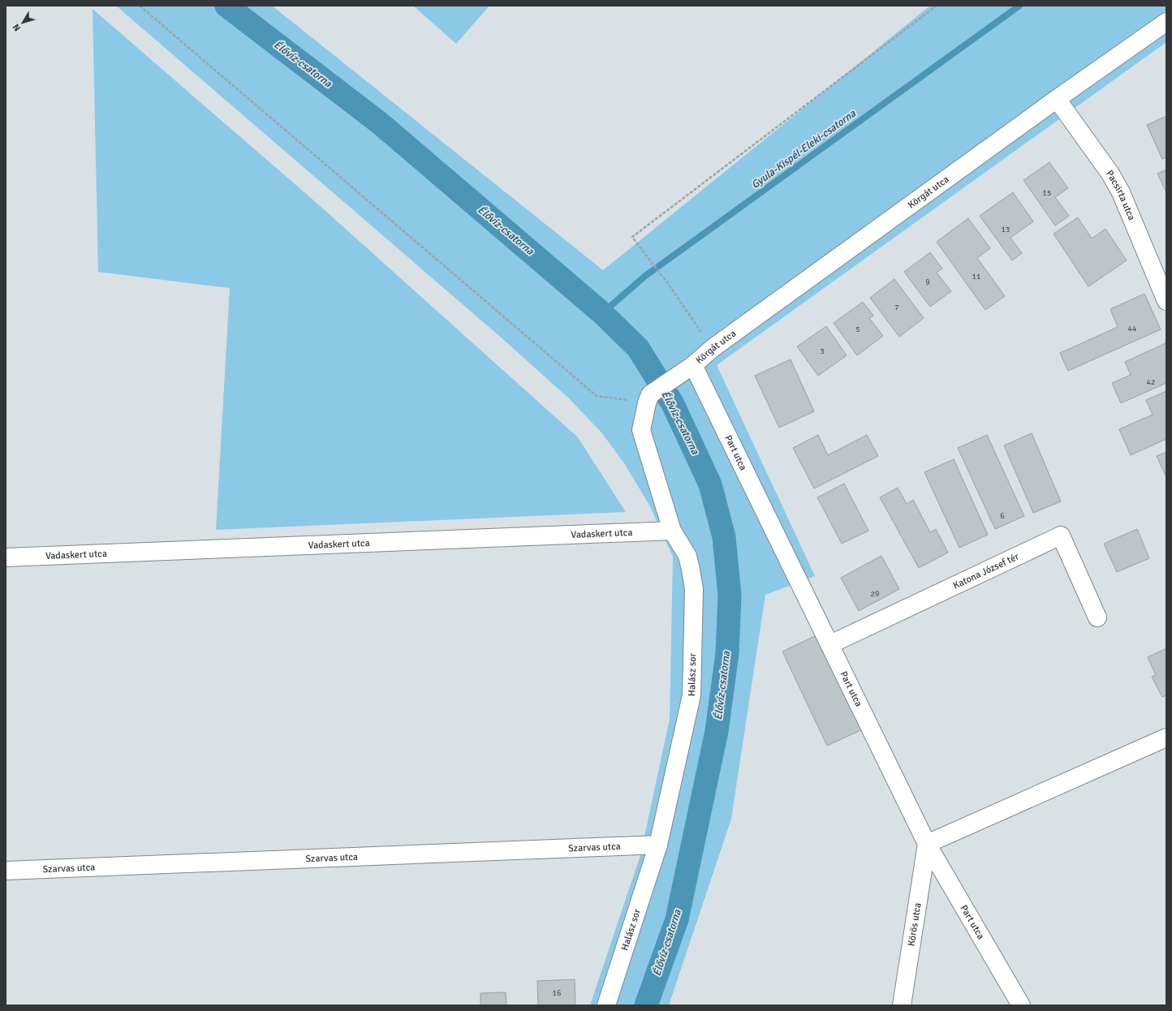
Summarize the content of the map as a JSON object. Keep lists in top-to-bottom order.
{
  "streets": {
    "street": [
      "Körgát utca",
      "Pacsirta utca",
      "Part utca",
      "Vadaskert utca",
      "Katona József tér",
      "Halász sor",
      "Szarvas utca",
      "Körös utca"
    ]
  },
  "crossings": [
    ["Körgát utca", "Pacsirta utca"],
    ["Körgát utca", "Part utca"],
    ["Part utca", "Katona József tér"],
    ["Part utca", "Körös utca"],
    ["Vadaskert utca", "Halász sor"],
    ["Halász sor", "Szarvas utca"]
  ],
  "water": ["Élővíz-csatorna", "Gyula-Kispél-Eleki-csatorna"],
  "house_numbers": [
    "15",
    "13",
    "11",
    "9",
    "7",
    "44",
    "5",
    "3",
    "42",
    "6",
    "29",
    "16"
  ],
  "north": "bottom left"
}
